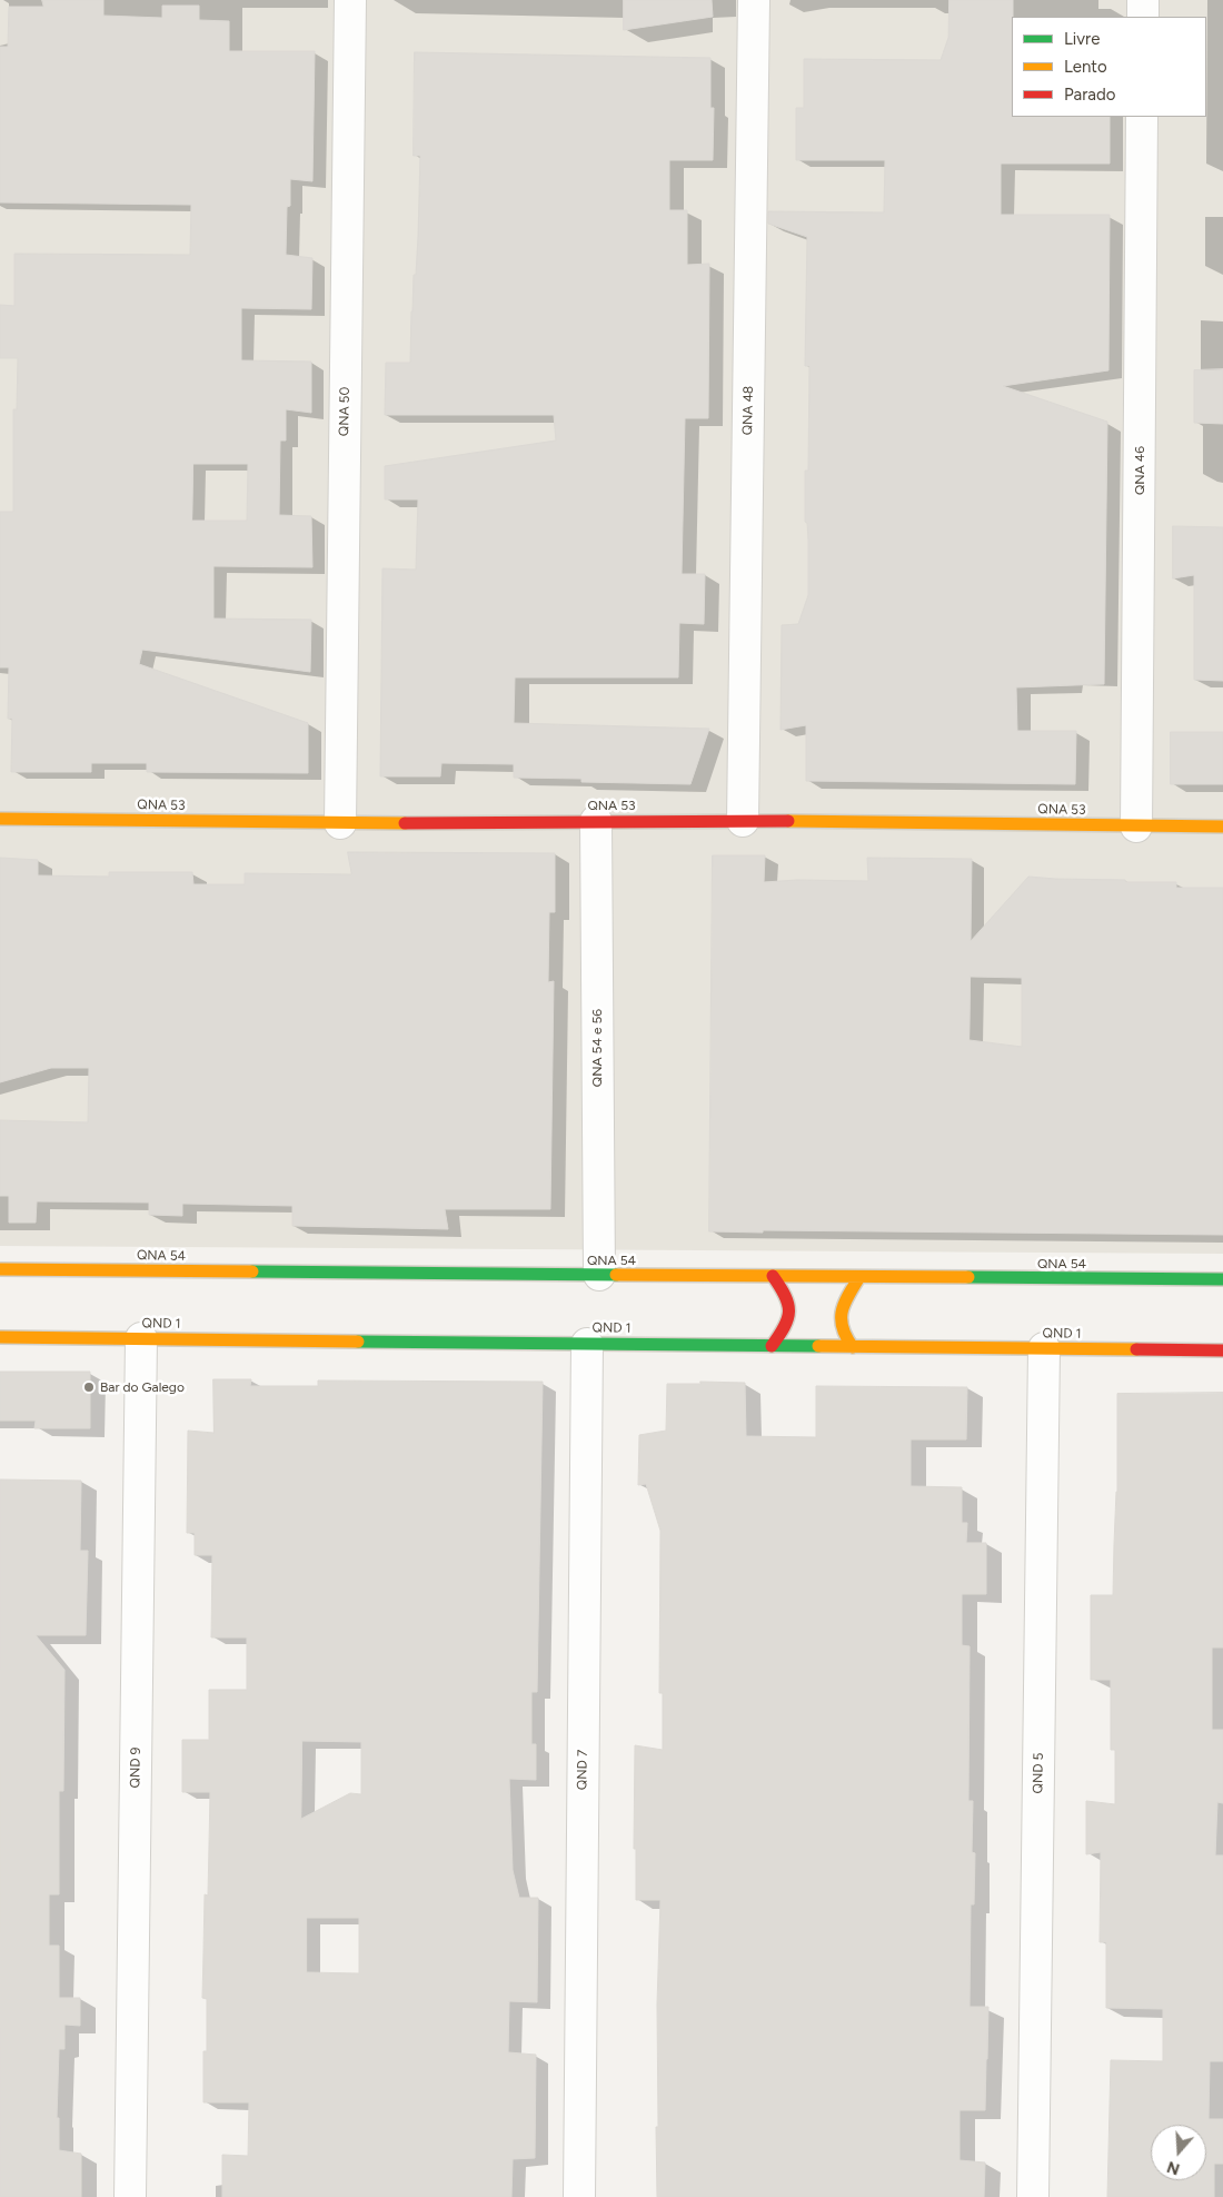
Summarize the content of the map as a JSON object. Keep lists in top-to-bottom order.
{
  "streets": {
    "main road": ["QNA 53", "QNA 54", "QND 1"],
    "street": [
      "QNA 48",
      "QNA 50",
      "QNA 46",
      "QNA 54 e 56",
      "QND 9",
      "QND 7",
      "QND 5"
    ]
  },
  "crossings": [
    ["QNA 48", "QNA 53"],
    ["QNA 50", "QNA 53"],
    ["QNA 46", "QNA 53"],
    ["QNA 53", "QNA 54 e 56"],
    ["QNA 54 e 56", "QNA 54"],
    ["QND 1", "QND 9"],
    ["QND 1", "QND 7"],
    ["QND 1", "QND 5"]
  ],
  "places": ["Bar do Galego"],
  "legend": ["Livre", "Lento", "Parado"],
  "north": "bottom"
}
